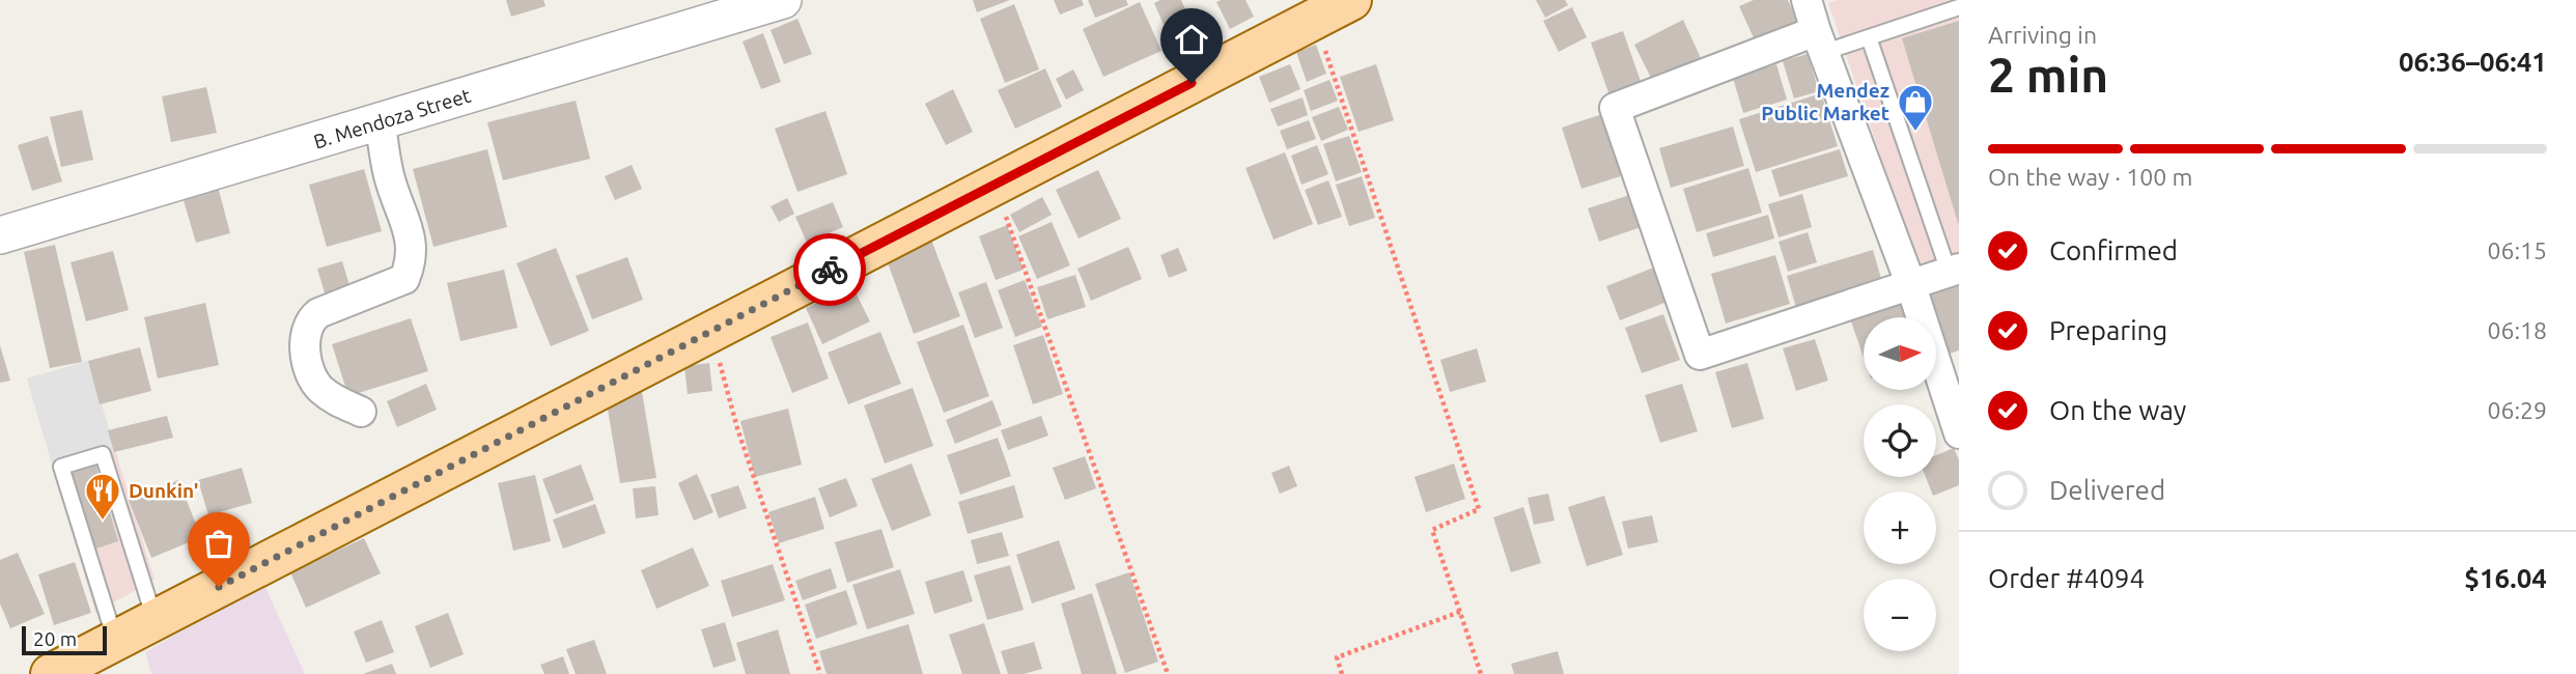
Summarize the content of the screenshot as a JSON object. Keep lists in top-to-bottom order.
{
  "streets": {
    "street": ["B. Mendoza Street"]
  },
  "places": {
    "shop": ["Mendez Public Market"],
    "restaurant": ["Dunkin'"]
  },
  "scale_bar": "20 m",
  "north": "right",
  "page": {
    "heading": ["2 min", "Arriving in", "06:36–06:41"],
    "panel": ["Order #4094", "$16.04"],
    "bar": "On the way · 100 m",
    "list": [
      ["Confirmed", "06:15"],
      ["Preparing", "06:18"],
      ["On the way", "06:29"],
      "Delivered"
    ],
    "map_buttons": ["+", "−"],
    "scale": "20 m"
  }
}
